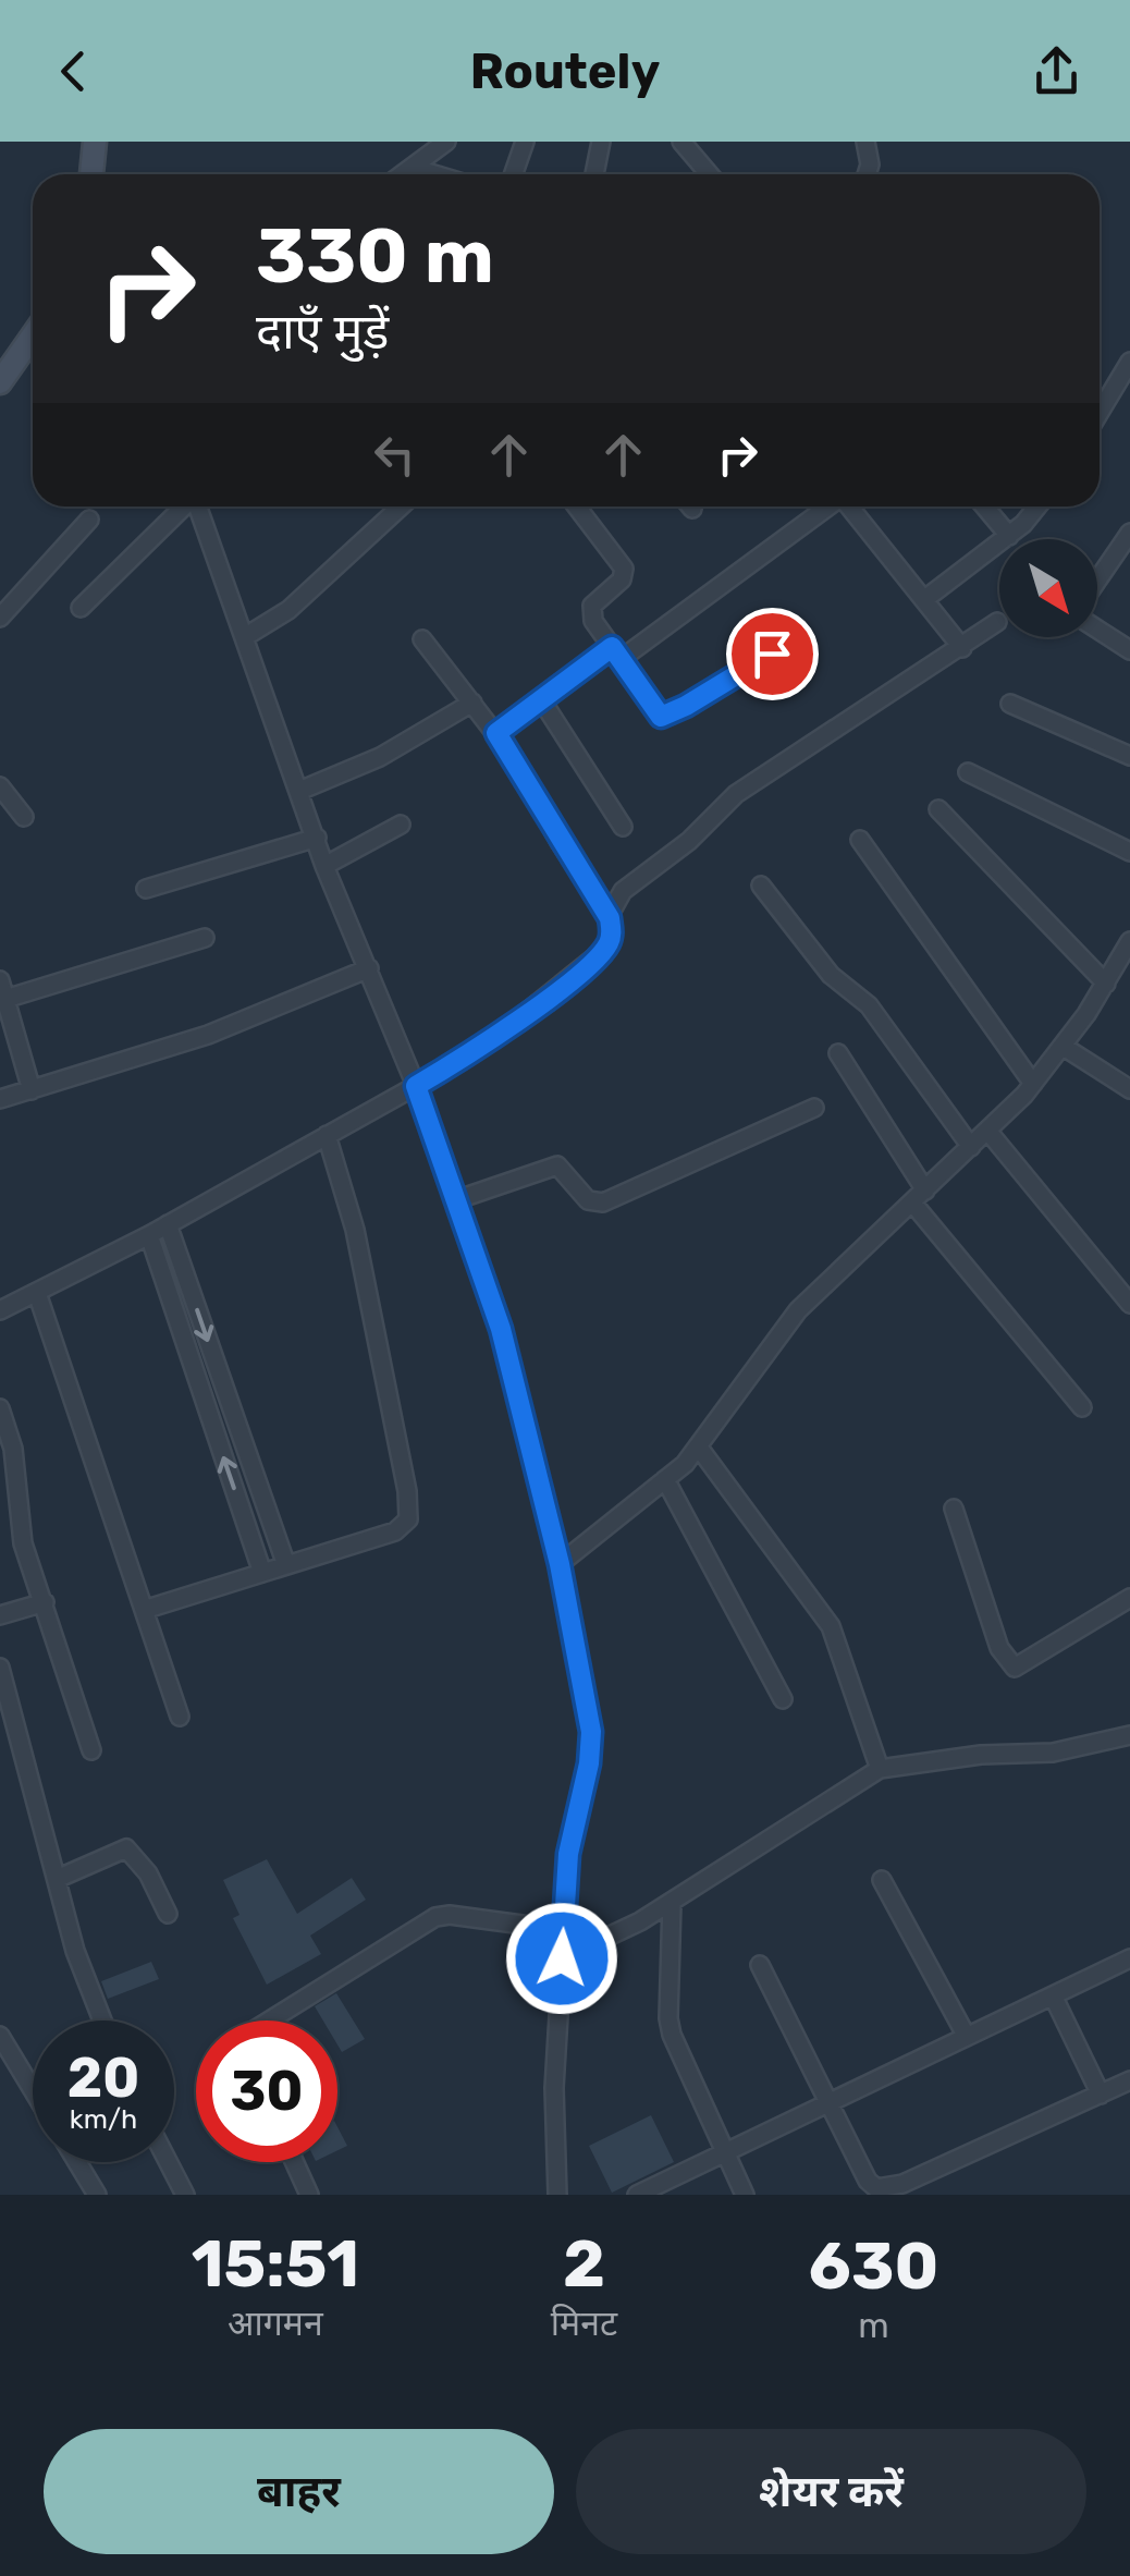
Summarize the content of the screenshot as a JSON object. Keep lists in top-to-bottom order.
{
  "north": "bottom right",
  "page": {
    "header": "Routely",
    "turn": ["330 m", "दाएँ मुड़ें"],
    "speed": "20 km/h",
    "limit": "30",
    "eta": [
      "15:51",
      "आगमन",
      "2",
      "मिनट",
      "630",
      "m"
    ],
    "buttons": ["बाहर", "शेयर करें"]
  }
}
